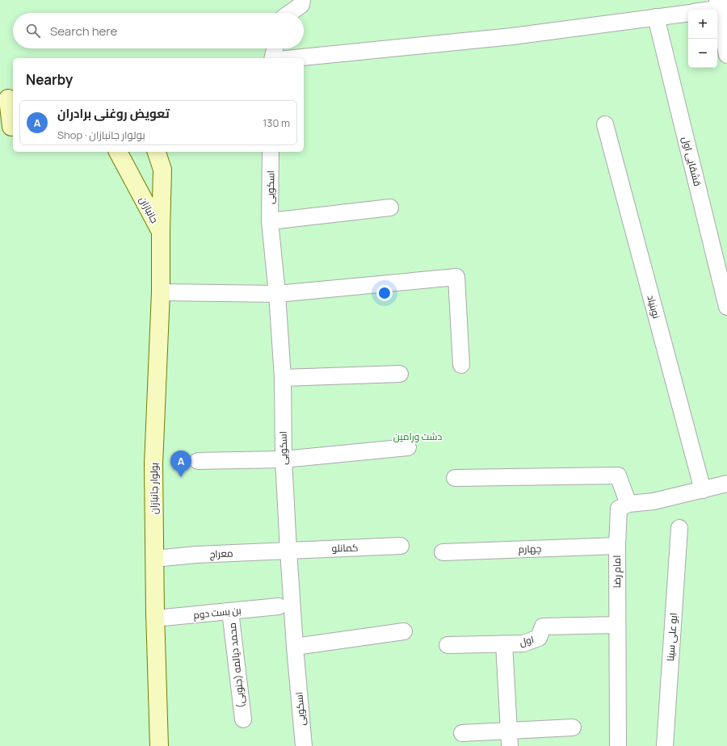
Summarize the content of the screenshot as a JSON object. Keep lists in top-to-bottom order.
{
  "streets": {
    "main road": ["جانبازان", "بولوار جانبازان"],
    "street": [
      "قشقایی اول",
      "اسکویی",
      "نوبنیاد",
      "کمانلو",
      "چهارم",
      "معراج",
      "امام رضا",
      "بن بست دوم",
      "ابو علی سینا",
      "اول",
      "محمد دیالمه (جنوبی)"
    ]
  },
  "crossings": [
    ["اسکویی", "کمانلو"],
    ["اسکویی", "معراج"],
    ["جانبازان", "بولوار جانبازان"],
    ["بولوار جانبازان", "معراج"],
    ["بولوار جانبازان", "بن بست دوم"],
    ["کمانلو", "معراج"],
    ["چهارم", "امام رضا"],
    ["امام رضا", "اول"],
    ["بن بست دوم", "محمد دیالمه (جنوبی)"]
  ],
  "parks": ["دشت ورامین"],
  "page": {
    "map_buttons": ["+", "−"],
    "search": "Search here",
    "heading": "Nearby",
    "list": [
      {
        "mark": "A",
        "name": "تعویض روغنی برادران",
        "note": "Shop · بولوار جانبازان",
        "value": "130 m"
      }
    ],
    "pins": "A"
  }
}
